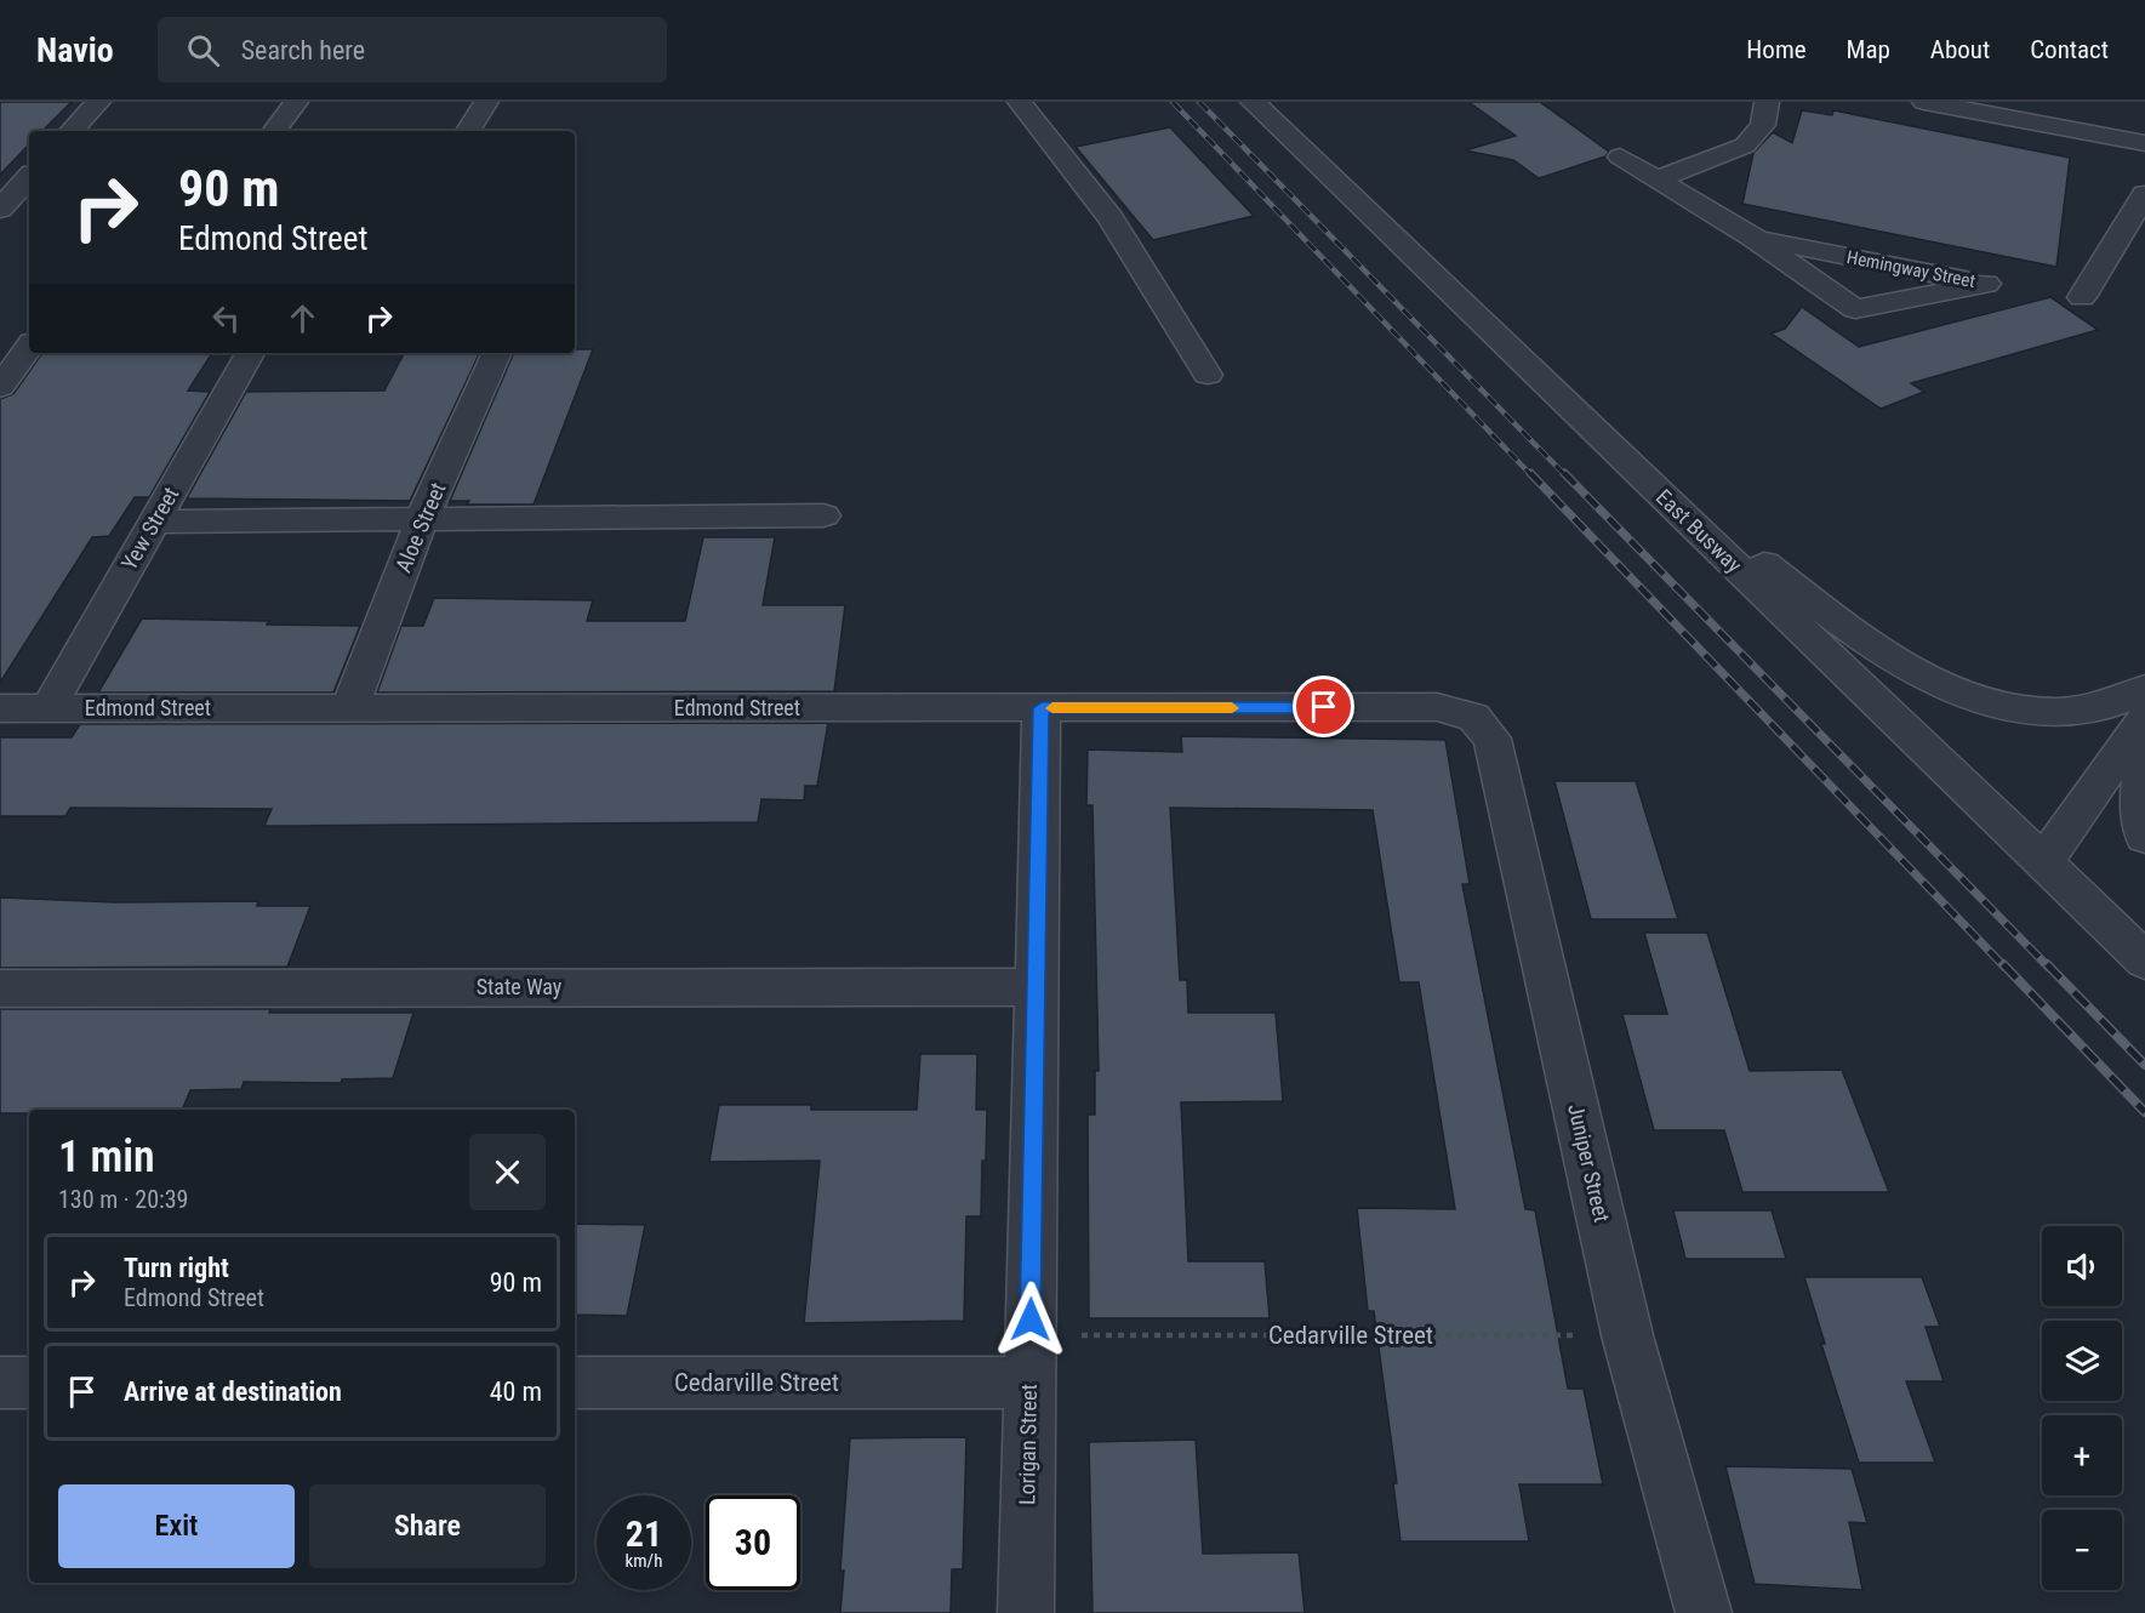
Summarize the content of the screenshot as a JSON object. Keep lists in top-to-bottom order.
{
  "streets": {
    "street": [
      "Hemingway Street",
      "Aloe Street",
      "Yew Street",
      "East Busway",
      "Edmond Street",
      "State Way",
      "Juniper Street",
      "Cedarville Street",
      "Lorigan Street"
    ]
  },
  "crossings": [
    ["Aloe Street", "Edmond Street"],
    ["Yew Street", "Edmond Street"],
    ["Edmond Street", "Juniper Street"],
    ["Edmond Street", "Lorigan Street"],
    ["State Way", "Lorigan Street"],
    ["Juniper Street", "Cedarville Street"],
    ["Cedarville Street", "Lorigan Street"]
  ],
  "page": {
    "header": "Navio",
    "search": "Search here",
    "nav": [
      "Home",
      "Map",
      "About",
      "Contact"
    ],
    "turn": ["90 m", "Edmond Street"],
    "heading": ["1 min", "130 m · 20:39"],
    "map_buttons": ["+", "−"],
    "list": [
      {
        "name": "Turn right",
        "note": "Edmond Street",
        "value": "90 m"
      },
      {
        "name": "Arrive at destination",
        "value": "40 m"
      }
    ],
    "buttons": ["Exit", "Share"],
    "speed": "21 km/h",
    "limit": "30"
  }
}
